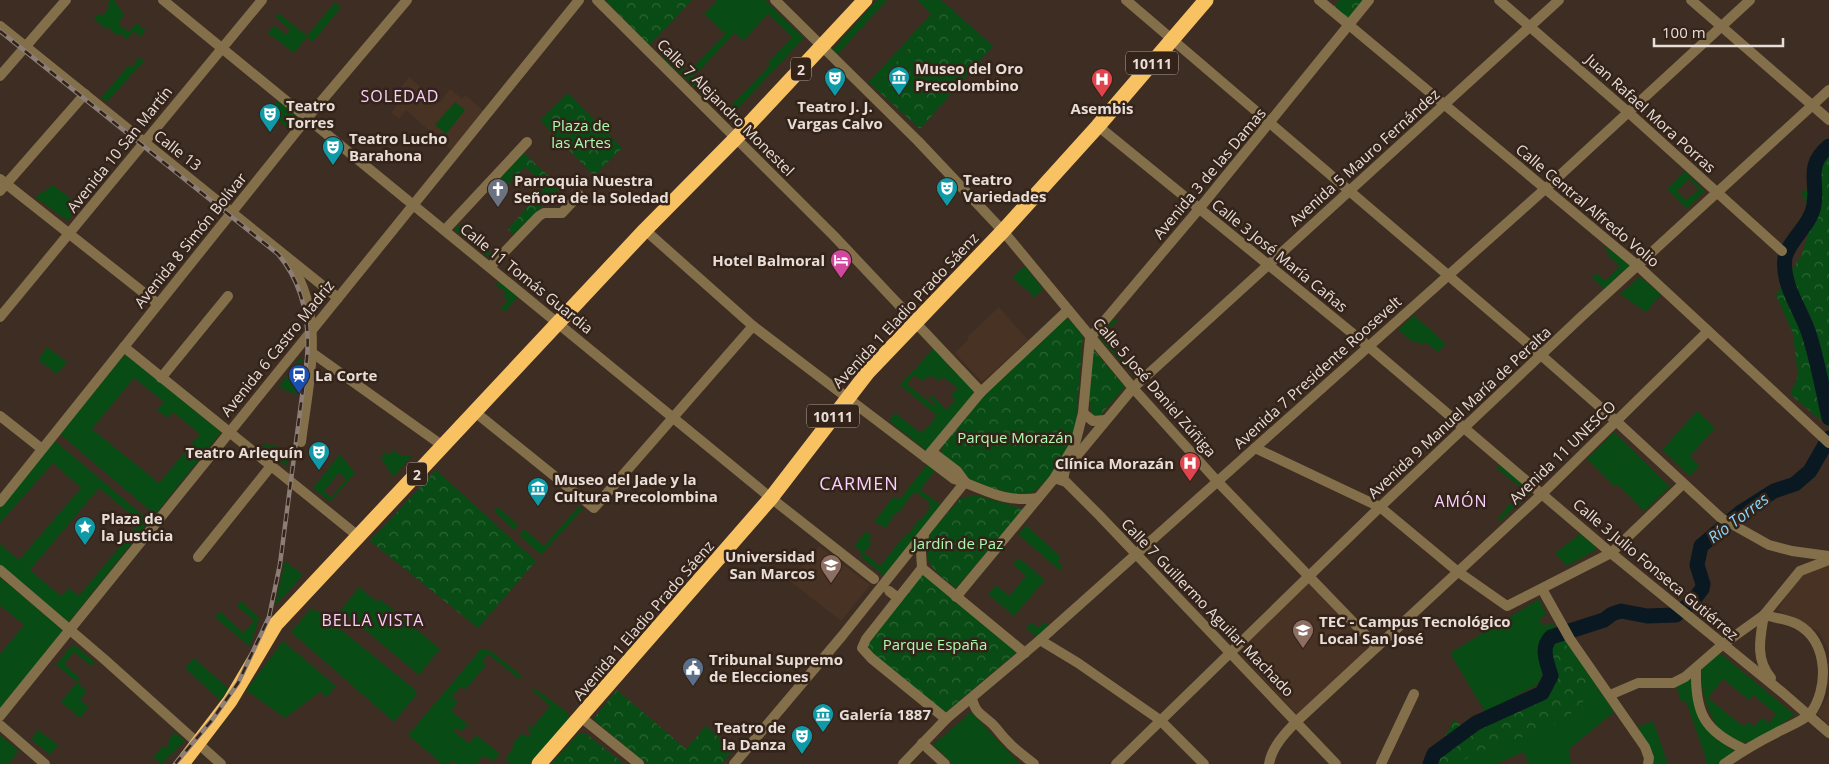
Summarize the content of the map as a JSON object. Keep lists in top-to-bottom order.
{
  "streets": {
    "highway": ["10111", "2", "Avenida 1 Eladio Prado Sáenz"],
    "street": [
      "Calle 7 Alejandro Monestel",
      "Juan Rafael Mora Porras",
      "Avenida 10 San Martín",
      "Calle 13",
      "Avenida 5 Mauro Fernández",
      "Avenida 3 de las Damas",
      "Calle Central Alfredo Volio",
      "Avenida 8 Simón Bolívar",
      "Calle 3 José María Cañas",
      "Calle 11 Tomás Guardia",
      "Avenida 6 Castro Madriz",
      "Avenida 7 Presidente Roosevelt",
      "Calle 5 José Daniel Zúñiga",
      "Avenida 9 Manuel María de Peralta",
      "Avenida 11 UNESCO",
      "Calle 3 Julio Fonseca Gutiérrez",
      "Calle 7 Guillermo Aguilar Machado"
    ]
  },
  "crossings": [
    ["2", "Calle 7 Alejandro Monestel"],
    ["2", "Calle 11 Tomás Guardia"],
    ["2", "Calle 5 José Daniel Zúñiga"],
    ["Calle 7 Alejandro Monestel", "Avenida 1 Eladio Prado Sáenz"],
    ["Juan Rafael Mora Porras", "Avenida 5 Mauro Fernández"],
    ["Juan Rafael Mora Porras", "Avenida 7 Presidente Roosevelt"],
    ["Juan Rafael Mora Porras", "Avenida 9 Manuel María de Peralta"],
    ["Avenida 10 San Martín", "Calle 13"],
    ["Avenida 10 San Martín", "Calle 11 Tomás Guardia"],
    ["Calle 13", "Avenida 8 Simón Bolívar"],
    ["Calle 13", "Avenida 6 Castro Madriz"],
    ["Avenida 5 Mauro Fernández", "Calle Central Alfredo Volio"],
    ["Avenida 5 Mauro Fernández", "Calle 3 José María Cañas"],
    ["Avenida 5 Mauro Fernández", "Calle 5 José Daniel Zúñiga"],
    ["Avenida 5 Mauro Fernández", "Calle 7 Guillermo Aguilar Machado"],
    ["Avenida 3 de las Damas", "Calle Central Alfredo Volio"],
    ["Avenida 3 de las Damas", "Calle 3 José María Cañas"],
    ["Avenida 3 de las Damas", "Calle 5 José Daniel Zúñiga"],
    ["Calle Central Alfredo Volio", "Avenida 7 Presidente Roosevelt"],
    ["Calle Central Alfredo Volio", "Avenida 9 Manuel María de Peralta"],
    ["Calle Central Alfredo Volio", "Avenida 11 UNESCO"],
    ["Avenida 8 Simón Bolívar", "Calle 11 Tomás Guardia"],
    ["Calle 3 José María Cañas", "Avenida 1 Eladio Prado Sáenz"],
    ["Calle 3 José María Cañas", "Avenida 7 Presidente Roosevelt"],
    ["Calle 3 José María Cañas", "Avenida 9 Manuel María de Peralta"],
    ["Calle 3 José María Cañas", "Calle 3 Julio Fonseca Gutiérrez"],
    ["Calle 11 Tomás Guardia", "Avenida 1 Eladio Prado Sáenz"],
    ["Calle 11 Tomás Guardia", "Avenida 6 Castro Madriz"],
    ["Avenida 1 Eladio Prado Sáenz", "Calle 5 José Daniel Zúñiga"],
    ["Avenida 7 Presidente Roosevelt", "Calle 5 José Daniel Zúñiga"],
    ["Avenida 7 Presidente Roosevelt", "Calle 7 Guillermo Aguilar Machado"],
    ["Calle 5 José Daniel Zúñiga", "Avenida 9 Manuel María de Peralta"],
    ["Calle 5 José Daniel Zúñiga", "Avenida 11 UNESCO"],
    ["Avenida 9 Manuel María de Peralta", "Calle 3 Julio Fonseca Gutiérrez"],
    ["Avenida 9 Manuel María de Peralta", "Calle 7 Guillermo Aguilar Machado"],
    ["Avenida 11 UNESCO", "Calle 3 Julio Fonseca Gutiérrez"],
    ["Avenida 11 UNESCO", "Calle 7 Guillermo Aguilar Machado"]
  ],
  "districts": [
    "SOLEDAD",
    "CARMEN",
    "AMÓN",
    "BELLA VISTA"
  ],
  "water": ["Río Torres"],
  "parks": [
    "Plaza de las Artes",
    "Parque Morazán",
    "Jardín de Paz",
    "Parque España"
  ],
  "places": {
    "museum": ["Museo del Oro Precolombino", "Museo del Jade y la Cultura Precolombina", "Galería 1887"],
    "theatre": [
      "Teatro J. J. Vargas Calvo",
      "Teatro Torres",
      "Teatro Lucho Barahona",
      "Teatro Variedades",
      "Teatro Arlequín",
      "Teatro de la Danza"
    ],
    "hospital": ["Asembis", "Clínica Morazán"],
    "church": ["Parroquia Nuestra Señora de la Soledad"],
    "hotel": ["Hotel Balmoral"],
    "station": ["La Corte"],
    "place": ["Plaza de la Justicia"],
    "school or university": ["Universidad San Marcos", "TEC - Campus Tecnológico Local San José"],
    "public building": ["Tribunal Supremo de Elecciones"]
  },
  "scale_bar": "100 m"
}
